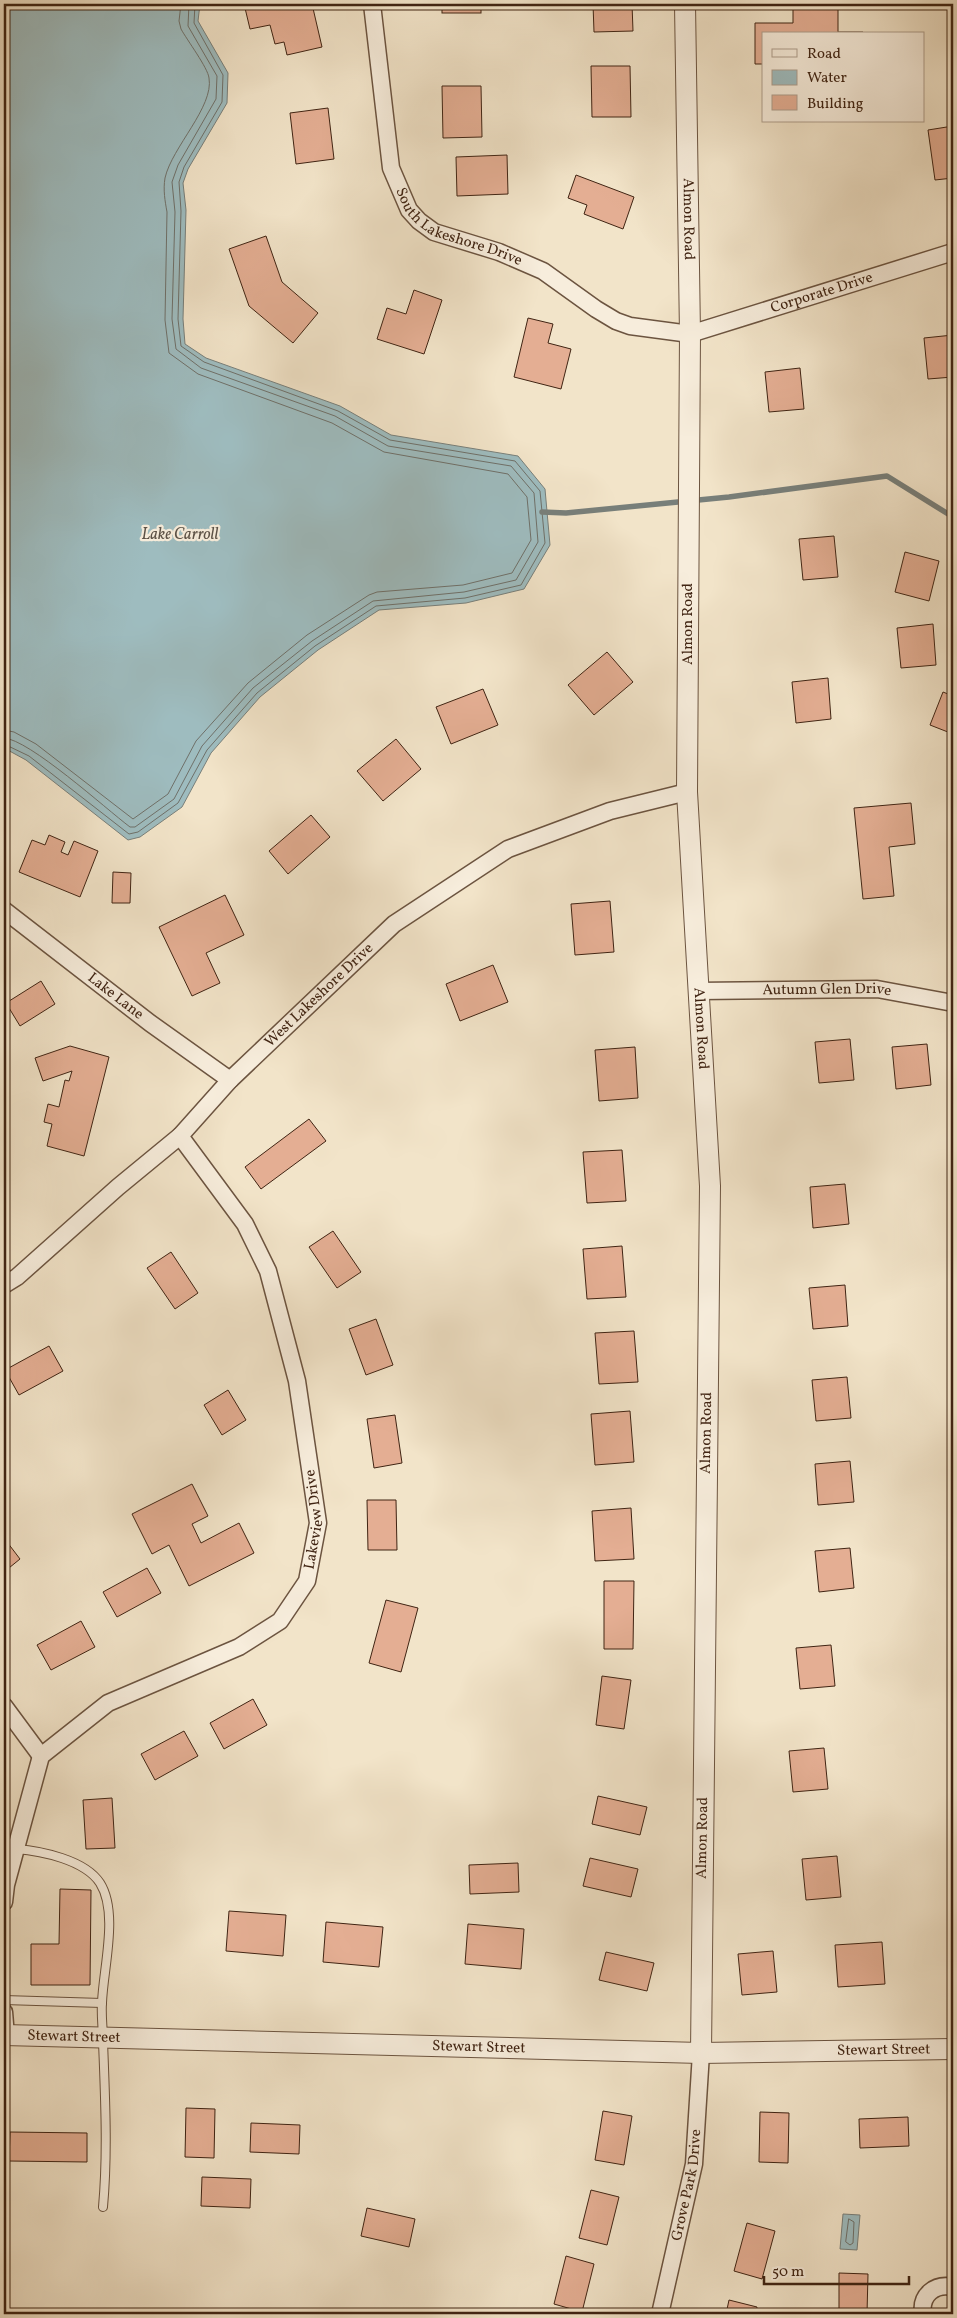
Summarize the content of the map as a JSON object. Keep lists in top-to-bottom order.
{
  "streets": {
    "street": [
      "Almon Road",
      "South Lakeshore Drive",
      "Corporate Drive",
      "Autumn Glen Drive",
      "Lake Lane",
      "West Lakeshore Drive",
      "Lakeview Drive",
      "Stewart Street",
      "Grove Park Drive"
    ]
  },
  "crossings": [
    ["Almon Road", "South Lakeshore Drive"],
    ["Almon Road", "Corporate Drive"],
    ["Almon Road", "Autumn Glen Drive"],
    ["Almon Road", "West Lakeshore Drive"],
    ["Almon Road", "Stewart Street"],
    ["Almon Road", "Grove Park Drive"],
    ["South Lakeshore Drive", "Corporate Drive"],
    ["Lake Lane", "West Lakeshore Drive"],
    ["West Lakeshore Drive", "Lakeview Drive"],
    ["Stewart Street", "Grove Park Drive"]
  ],
  "water": ["Lake Carroll"],
  "legend": ["Road", "Water", "Building"],
  "scale_bar": "50 m"
}
